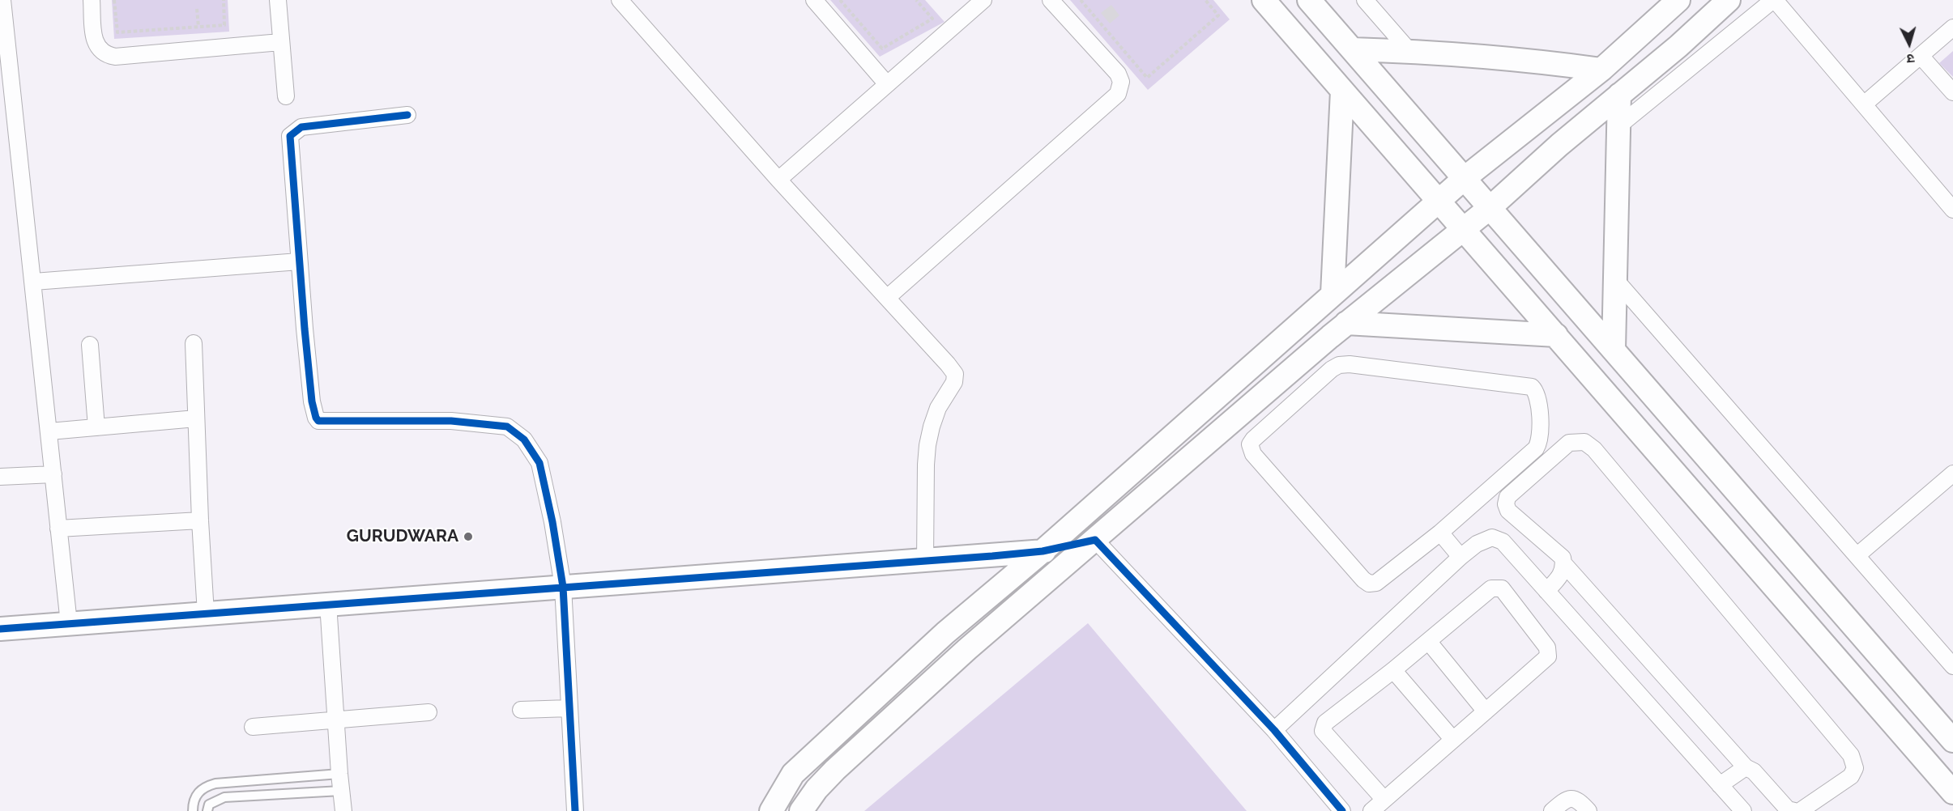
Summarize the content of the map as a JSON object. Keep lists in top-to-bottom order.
{
  "places": ["GURUDWARA"],
  "north": "bottom"
}
